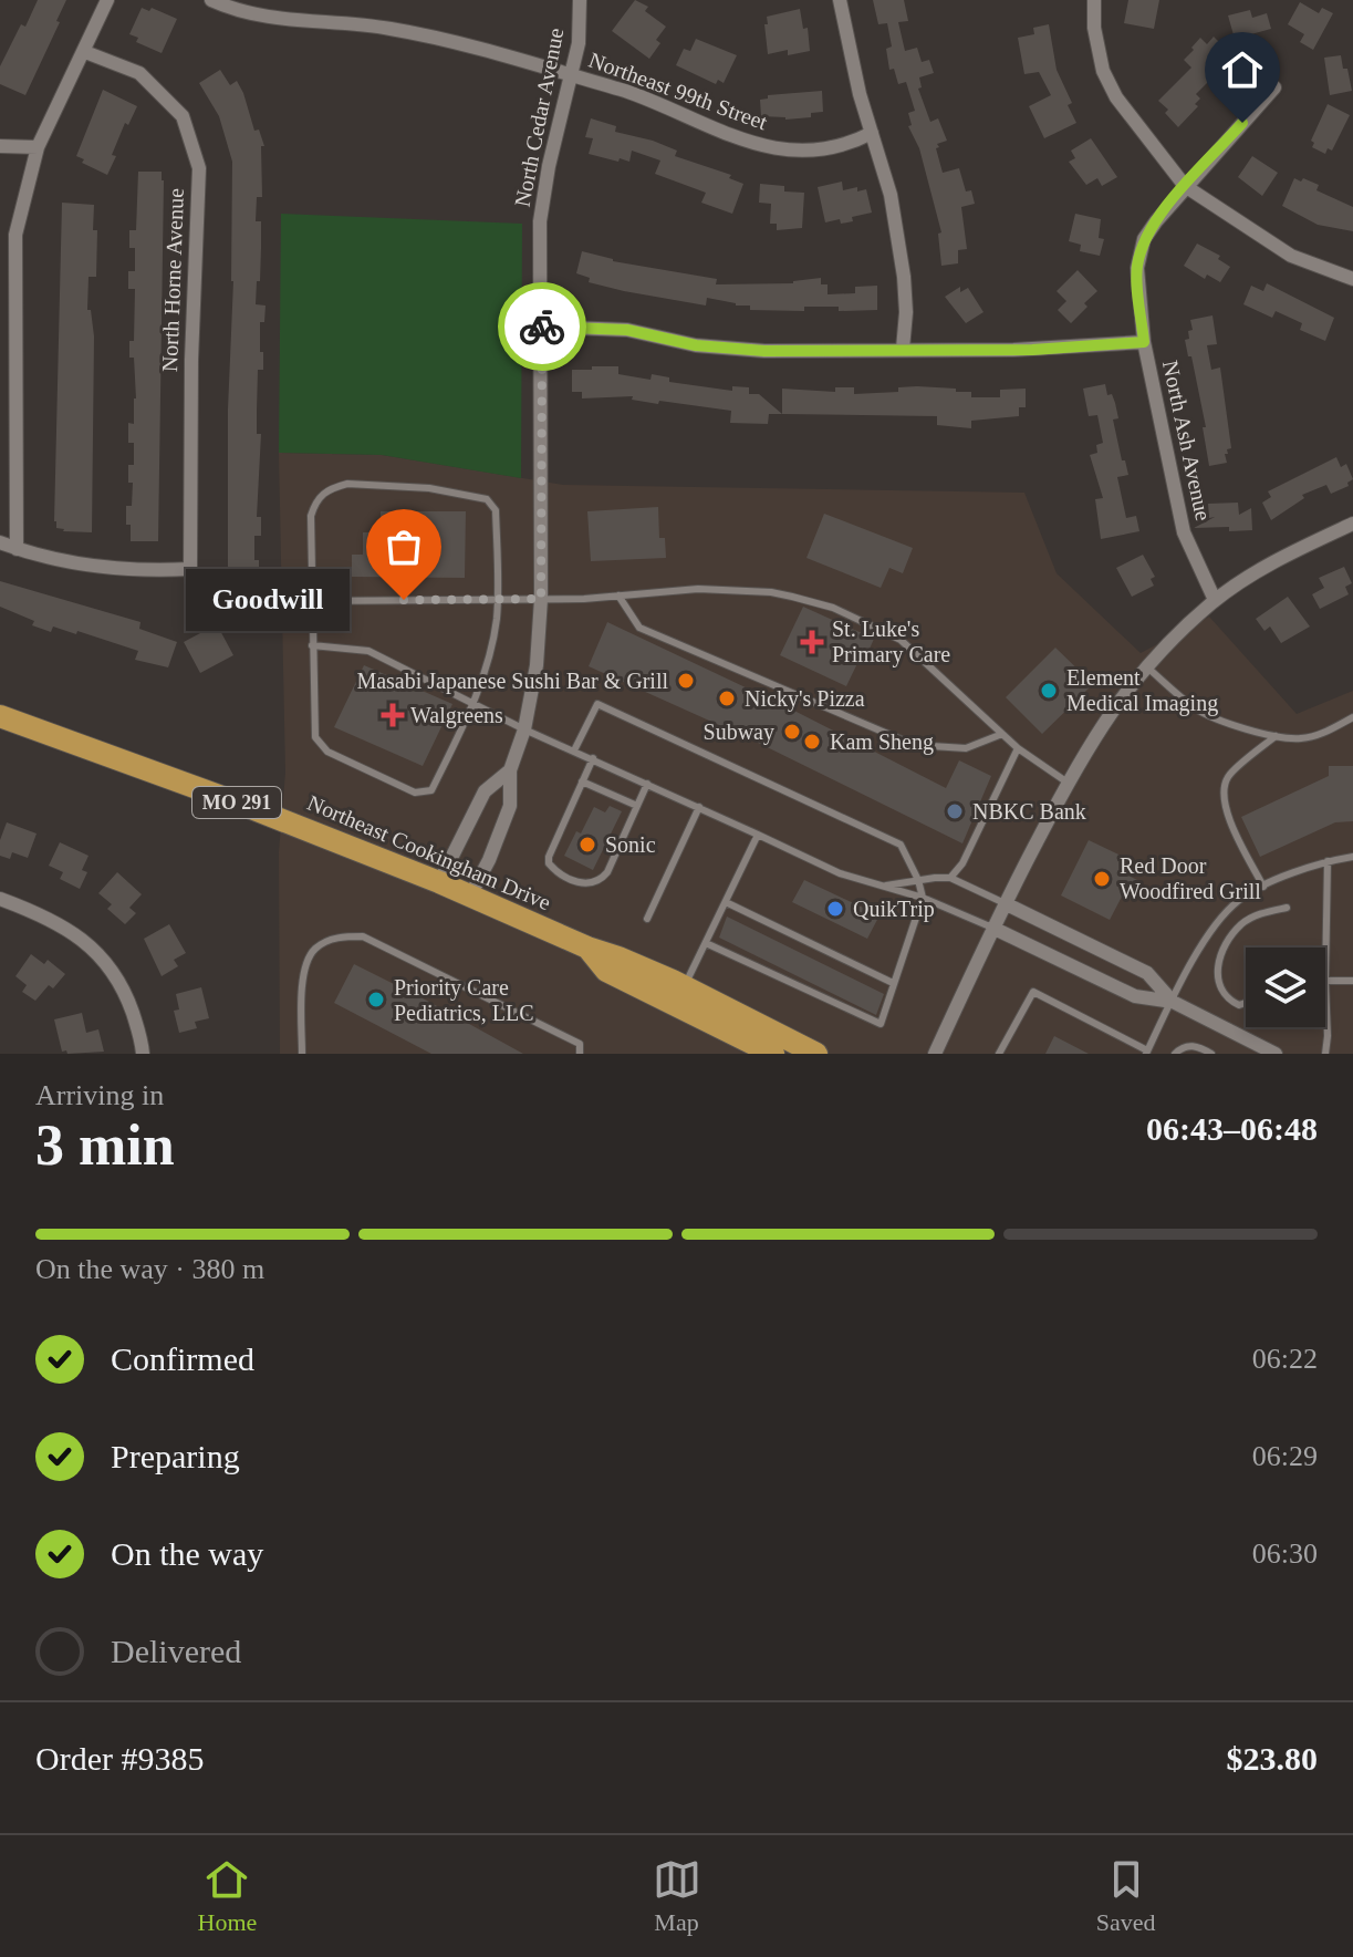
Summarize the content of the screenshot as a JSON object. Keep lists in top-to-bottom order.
{
  "streets": {
    "main road": ["MO 291", "Northeast Cookingham Drive"],
    "street": [
      "Northeast 99th Street",
      "North Cedar Avenue",
      "North Horne Avenue",
      "North Ash Avenue"
    ]
  },
  "crossings": [
    ["Northeast 99th Street", "North Cedar Avenue"],
    ["North Cedar Avenue", "Northeast Cookingham Drive"]
  ],
  "places": {
    "other": [
      "Goodwill",
      "Masabi Japanese Sushi Bar & Grill",
      "Element Medical Imaging",
      "Nicky's Pizza",
      "Subway",
      "Kam Sheng",
      "NBKC Bank",
      "Sonic",
      "Red Door Woodfired Grill",
      "QuikTrip",
      "Priority Care Pediatrics, LLC"
    ],
    "health": ["St. Luke's Primary Care", "Walgreens"]
  },
  "page": {
    "bubble": "Goodwill",
    "heading": ["3 min", "Arriving in", "06:43–06:48"],
    "panel": ["Order #9385", "$23.80"],
    "bar": "On the way · 380 m",
    "list": [
      ["Confirmed", "06:22"],
      ["Preparing", "06:29"],
      ["On the way", "06:30"],
      "Delivered"
    ],
    "tabs": ["Home", "Map", "Saved"]
  }
}
